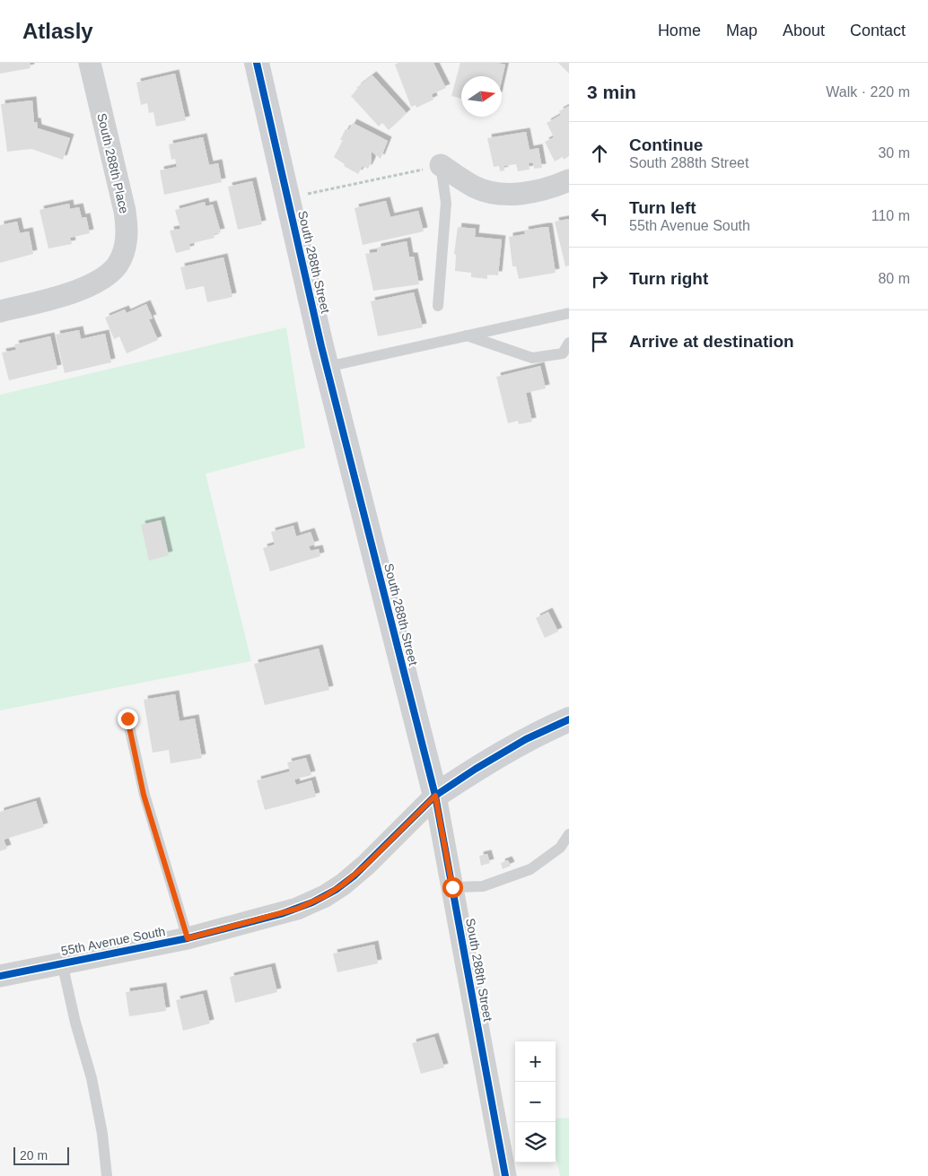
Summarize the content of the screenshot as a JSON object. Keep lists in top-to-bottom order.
{
  "streets": {
    "street": ["South 288th Place", "South 288th Street", "55th Avenue South"]
  },
  "crossings": [
    ["South 288th Street", "55th Avenue South"]
  ],
  "scale_bar": "20 m",
  "north": "right",
  "page": {
    "header": "Atlasly",
    "nav": [
      "Home",
      "Map",
      "About",
      "Contact"
    ],
    "heading": ["3 min", "Walk · 220 m"],
    "list": [
      ["Continue", "South 288th Street", "30 m"],
      ["Turn left", "55th Avenue South", "110 m"],
      ["Turn right", "80 m"],
      "Arrive at destination"
    ],
    "map_buttons": ["+", "−"],
    "scale": "20 m"
  }
}
